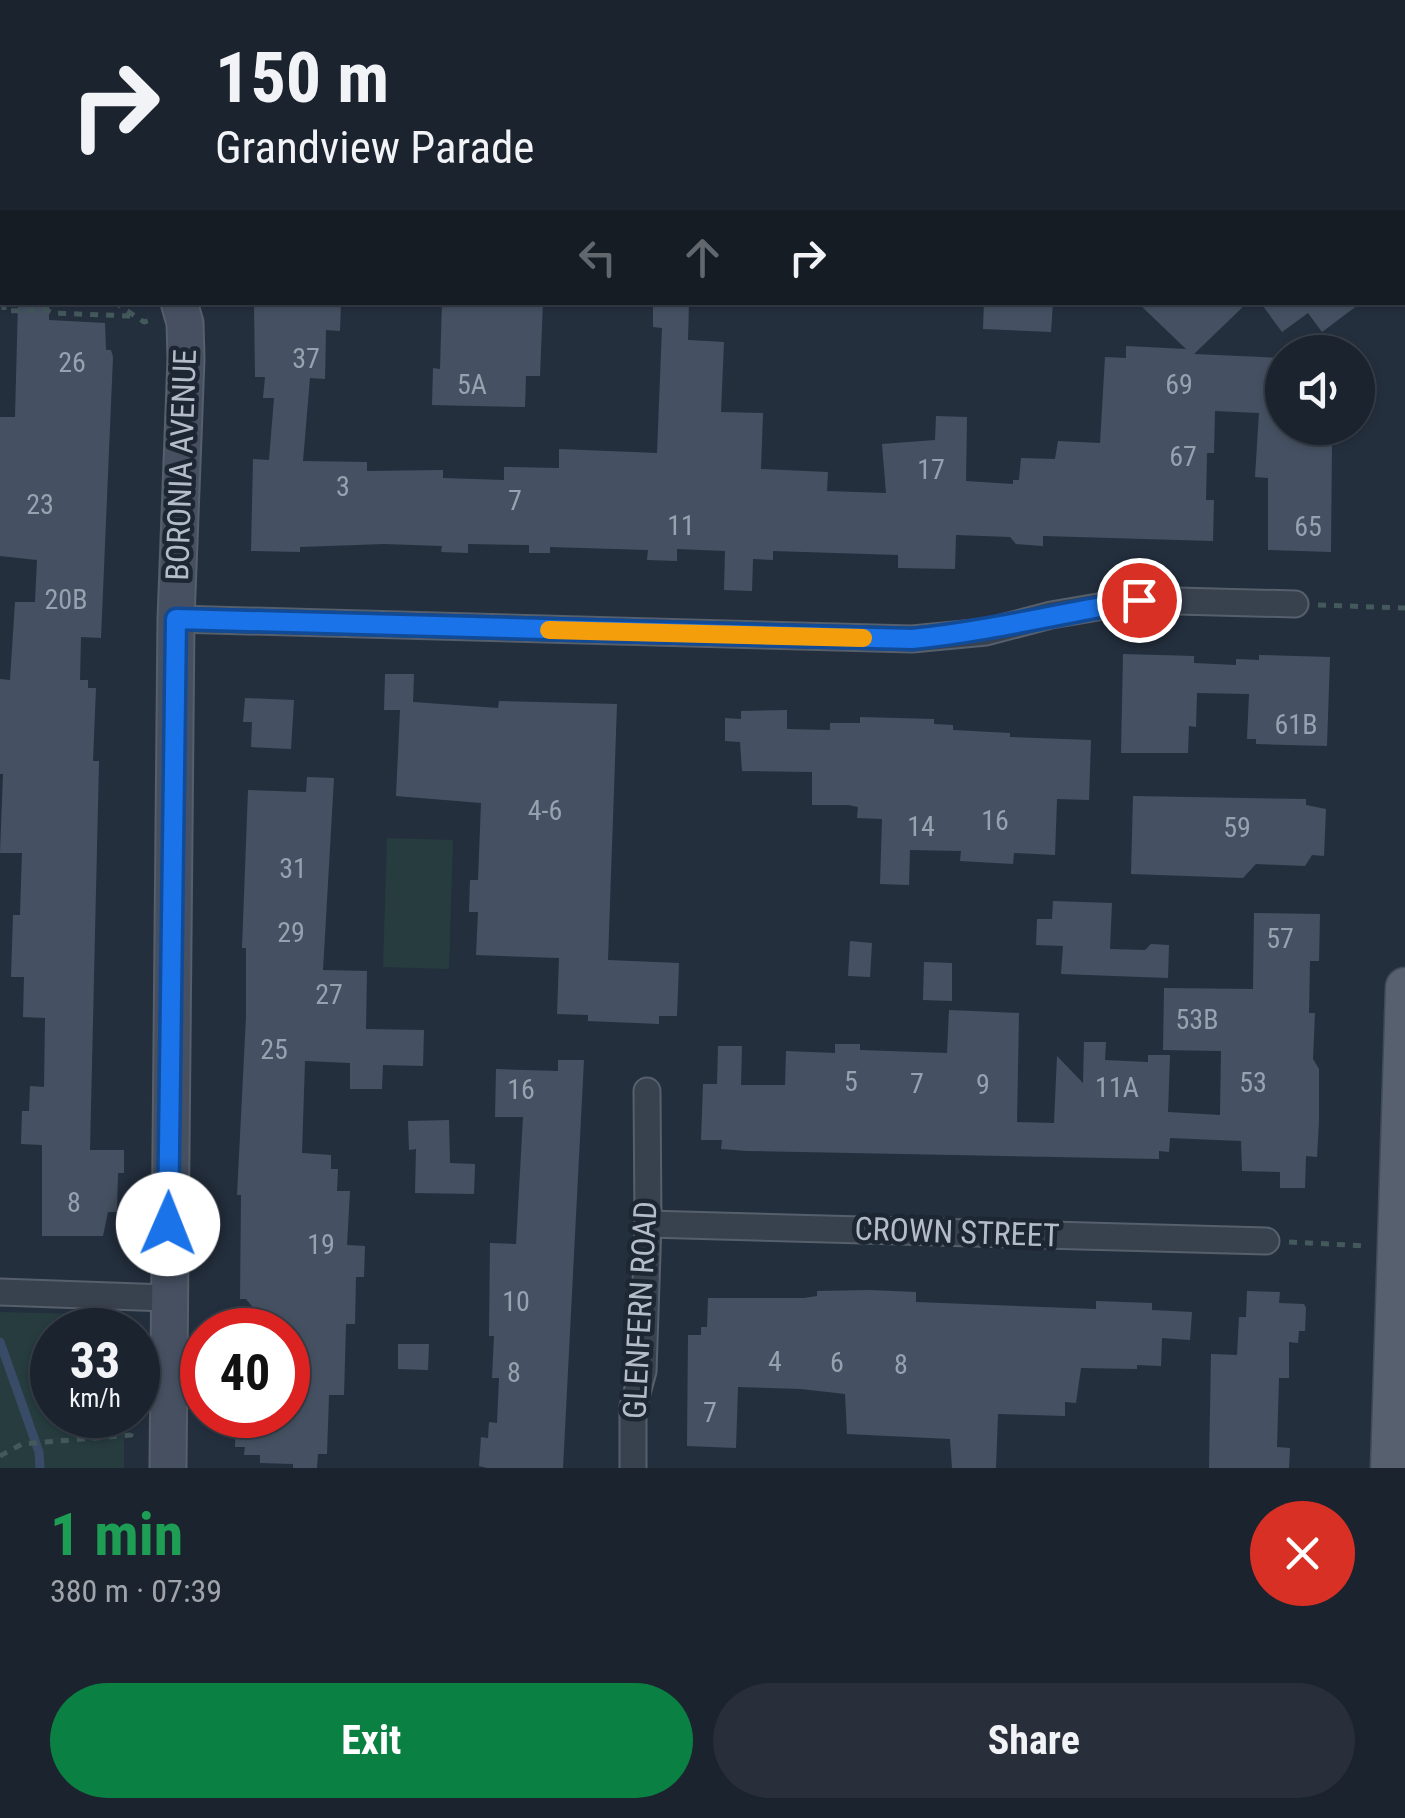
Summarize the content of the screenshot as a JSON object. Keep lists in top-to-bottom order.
{
  "streets": {
    "street": ["BORONIA AVENUE", "CROWN STREET", "GLENFERN ROAD"]
  },
  "crossings": [
    ["CROWN STREET", "GLENFERN ROAD"]
  ],
  "house_numbers": [
    "37",
    "26",
    "5A",
    "69",
    "67",
    "17",
    "3",
    "7",
    "23",
    "11",
    "65",
    "20B",
    "61B",
    "4-6",
    "16",
    "14",
    "59",
    "31",
    "29",
    "57",
    "27",
    "53B",
    "25",
    "5",
    "53",
    "7",
    "9",
    "11A",
    "16",
    "8",
    "19",
    "10",
    "4",
    "6",
    "8",
    "8",
    "7"
  ],
  "page": {
    "turn": ["150 m", "Grandview Parade"],
    "speed": "33 km/h",
    "limit": "40",
    "heading": ["1 min", "380 m · 07:39"],
    "buttons": ["Exit", "Share"]
  }
}
